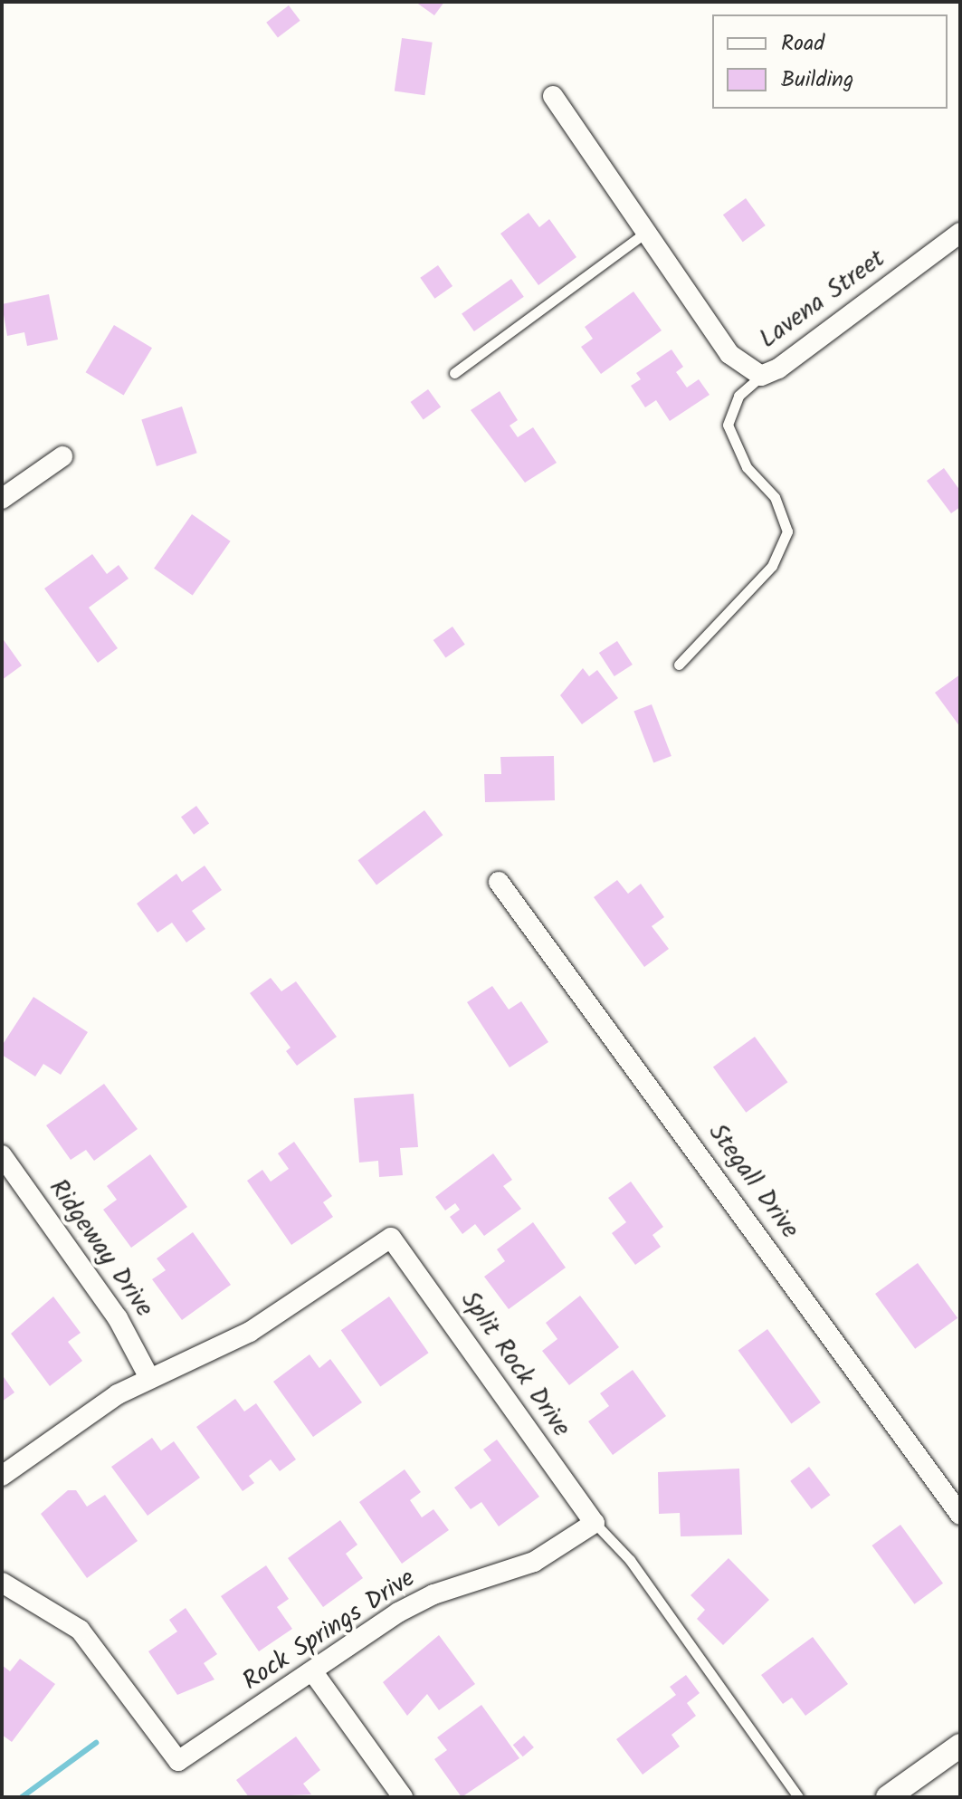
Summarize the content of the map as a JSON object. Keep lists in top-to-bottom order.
{
  "streets": {
    "street": [
      "Lavena Street",
      "Stegall Drive",
      "Ridgeway Drive",
      "Split Rock Drive",
      "Rock Springs Drive"
    ]
  },
  "crossings": [
    ["Ridgeway Drive", "Split Rock Drive"],
    ["Split Rock Drive", "Rock Springs Drive"]
  ],
  "legend": ["Road", "Building"]
}
